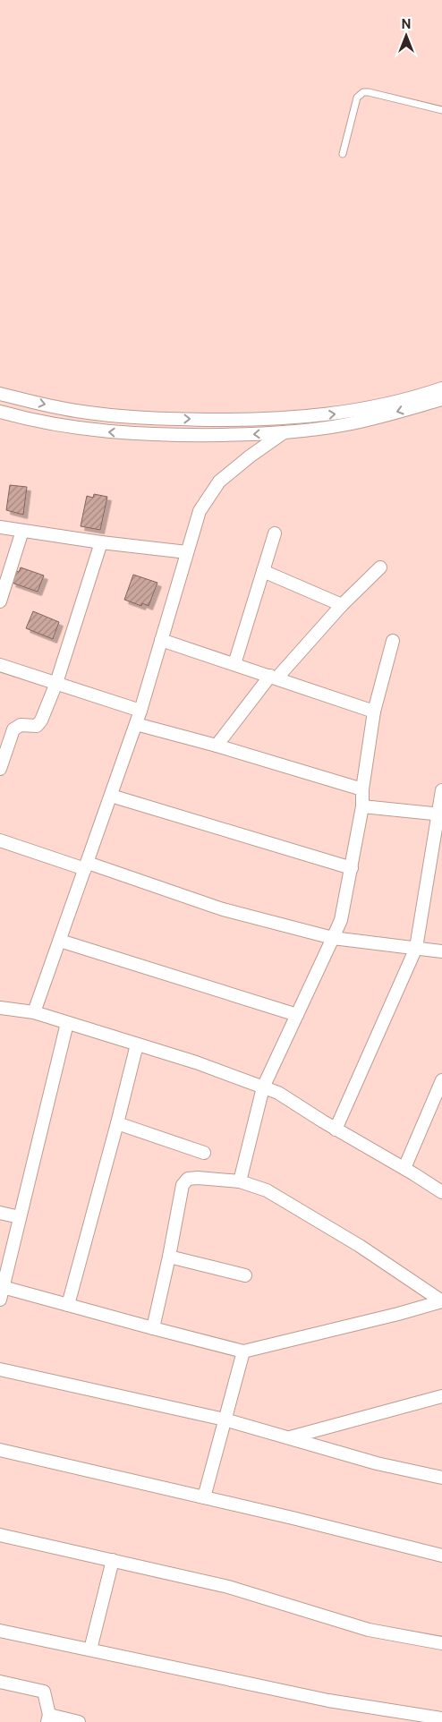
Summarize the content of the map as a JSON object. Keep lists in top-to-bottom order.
{
  "north": "top"
}
